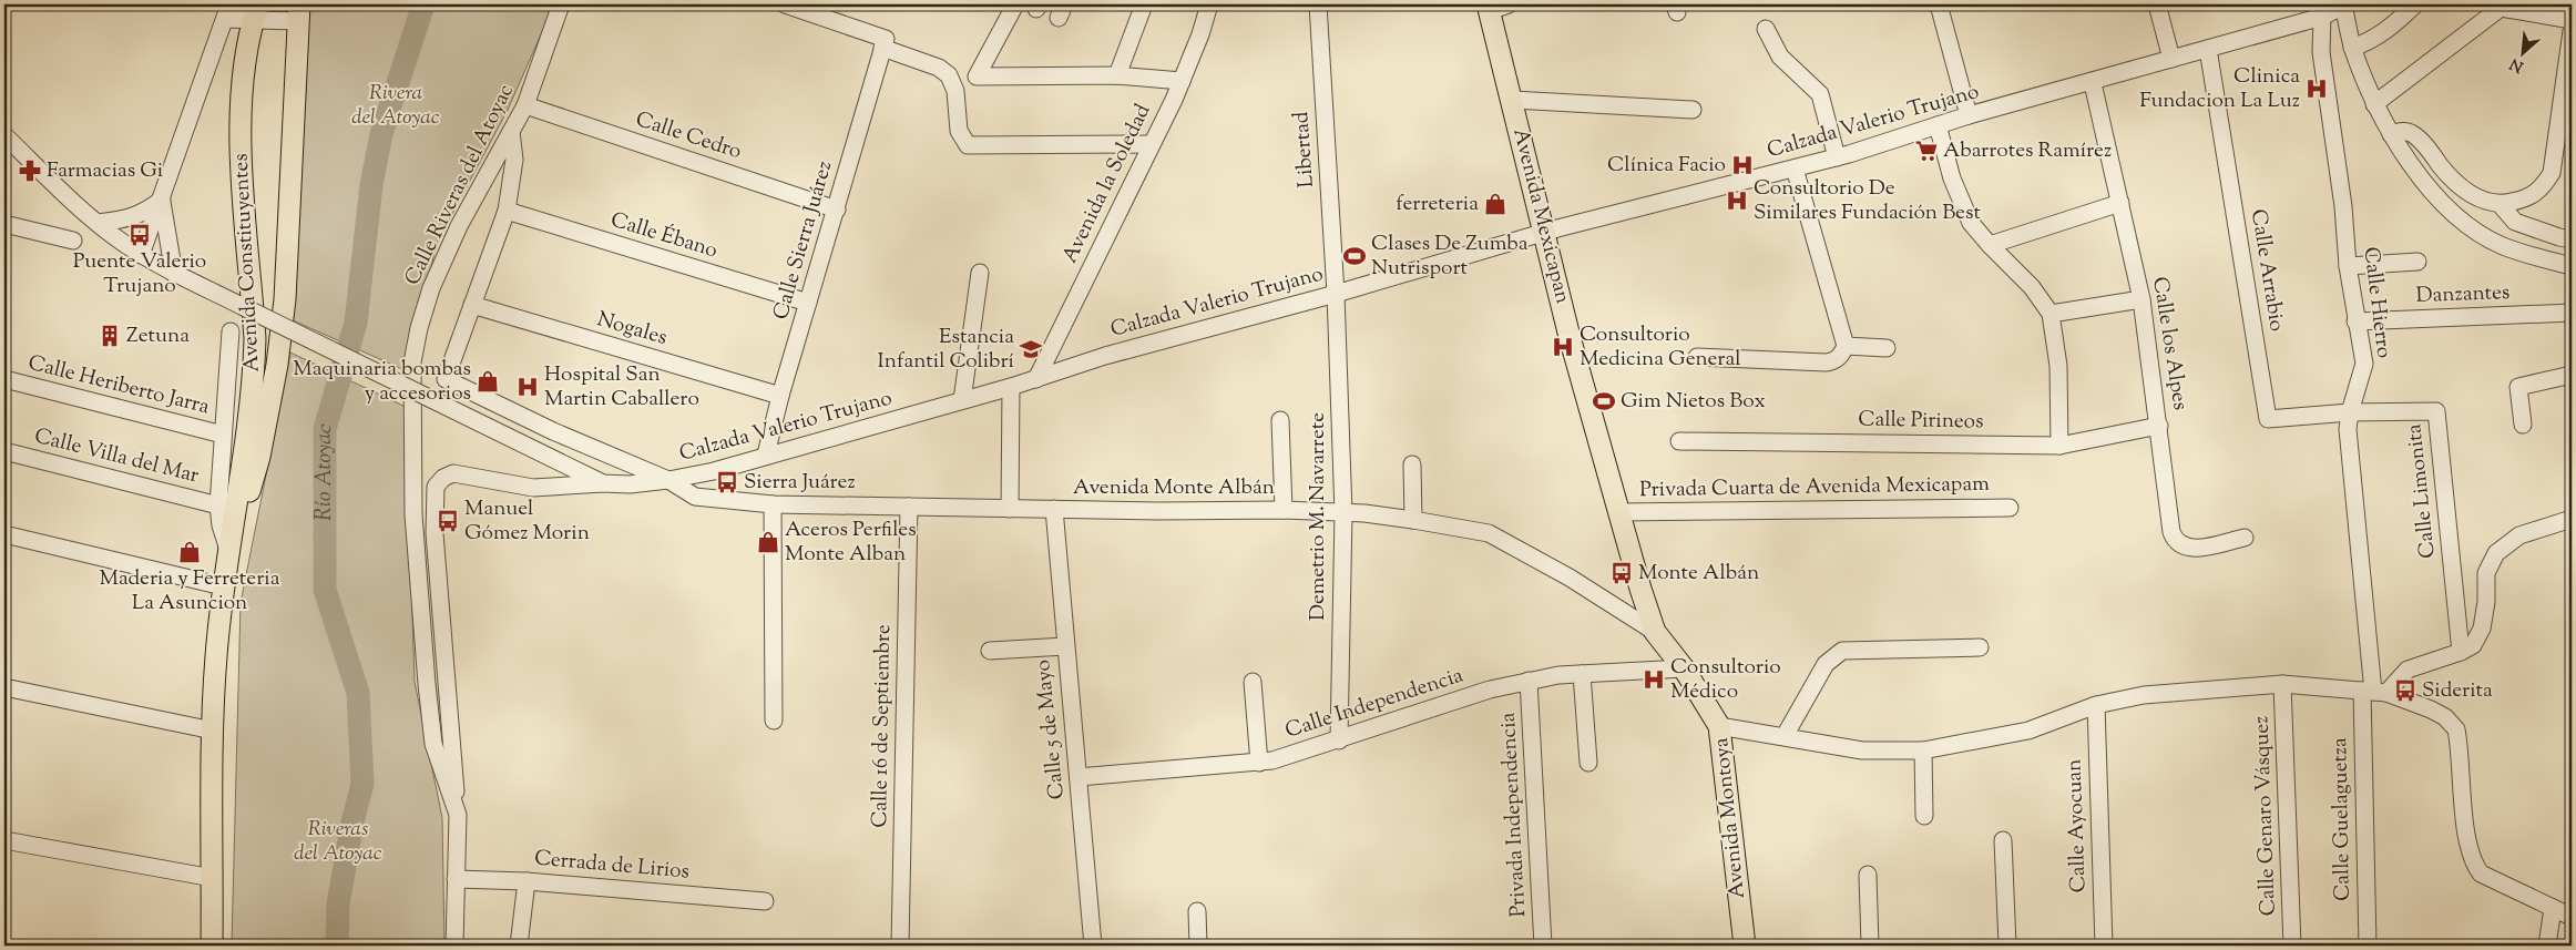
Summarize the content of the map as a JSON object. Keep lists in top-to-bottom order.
{
  "streets": {
    "main road": ["Avenida Mexicapan", "Avenida Constituyentes", "Avenida Montoya"],
    "street": [
      "Calzada Valerio Trujano",
      "Calle Cedro",
      "Libertad",
      "Avenida la Soledad",
      "Calle Riveras del Atoyac",
      "Calle Ébano",
      "Calle Sierra Juárez",
      "Calle Arrabio",
      "Danzantes",
      "Calle Hierro",
      "Nogales",
      "Calle los Alpes",
      "Calle Heriberto Jarra",
      "Calle Pirineos",
      "Calle Villa del Mar",
      "Avenida Monte Albán",
      "Privada Cuarta de Avenida Mexicapam",
      "Calle Limonita",
      "Demetrio M. Navarrete",
      "Calle Independencia",
      "Calle 16 de Septiembre",
      "Calle 5 de Mayo",
      "Privada Independencia",
      "Calle Genaro Vásquez",
      "Calle Guelaguetza",
      "Calle Ayocuan",
      "Cerrada de Lirios"
    ]
  },
  "crossings": [
    ["Calzada Valerio Trujano", "Libertad"],
    ["Calzada Valerio Trujano", "Avenida la Soledad"],
    ["Calzada Valerio Trujano", "Avenida Mexicapan"],
    ["Calzada Valerio Trujano", "Calle Sierra Juárez"],
    ["Calzada Valerio Trujano", "Calle Arrabio"],
    ["Calzada Valerio Trujano", "Calle Hierro"],
    ["Calzada Valerio Trujano", "Calle los Alpes"],
    ["Calzada Valerio Trujano", "Avenida Monte Albán"],
    ["Calzada Valerio Trujano", "Demetrio M. Navarrete"],
    ["Calle Cedro", "Calle Riveras del Atoyac"],
    ["Calle Cedro", "Calle Sierra Juárez"],
    ["Libertad", "Demetrio M. Navarrete"],
    ["Avenida Mexicapan", "Avenida Monte Albán"],
    ["Avenida Mexicapan", "Privada Cuarta de Avenida Mexicapam"],
    ["Avenida Mexicapan", "Avenida Montoya"],
    ["Calle Ébano", "Calle Sierra Juárez"],
    ["Calle Sierra Juárez", "Nogales"],
    ["Calle Arrabio", "Calle Hierro"],
    ["Calle Arrabio", "Calle Limonita"],
    ["Danzantes", "Calle Hierro"],
    ["Calle Hierro", "Calle Limonita"],
    ["Calle Hierro", "Calle Guelaguetza"],
    ["Nogales", "Avenida Monte Albán"],
    ["Calle los Alpes", "Calle Pirineos"],
    ["Avenida Monte Albán", "Demetrio M. Navarrete"],
    ["Avenida Monte Albán", "Calle 16 de Septiembre"],
    ["Avenida Monte Albán", "Calle 5 de Mayo"],
    ["Avenida Monte Albán", "Avenida Montoya"],
    ["Demetrio M. Navarrete", "Calle Independencia"],
    ["Calle Independencia", "Calle 5 de Mayo"],
    ["Calle Independencia", "Privada Independencia"],
    ["Calle Independencia", "Avenida Montoya"]
  ],
  "water": ["Río Atoyac"],
  "parks": ["Rivera del Atoyac", "Riveras del Atoyac"],
  "places": {
    "hospital": [
      "Clinica Fundacion La Luz",
      "Clínica Facio",
      "Consultorio De Similares Fundación Best",
      "Consultorio Medicina General",
      "Hospital San Martin Caballero",
      "Consultorio Médico"
    ],
    "supermarket": ["Abarrotes Ramírez"],
    "pharmacy": ["Farmacias Gi"],
    "shop": [
      "ferreteria",
      "Maquinaria bombas y accesorios",
      "Aceros Perfiles Monte Alban",
      "Maderia y Ferreteria La Asuncion"
    ],
    "bus stop": [
      "Puente Valerio Trujano",
      "Sierra Juárez",
      "Manuel Gómez Morin",
      "Monte Albán",
      "Siderita"
    ],
    "sports": ["Clases De Zumba Nutrisport", "Gim Nietos Box"],
    "building": ["Zetuna"],
    "school or university": ["Estancia Infantil Colibrí"]
  },
  "north": "bottom left"
}
